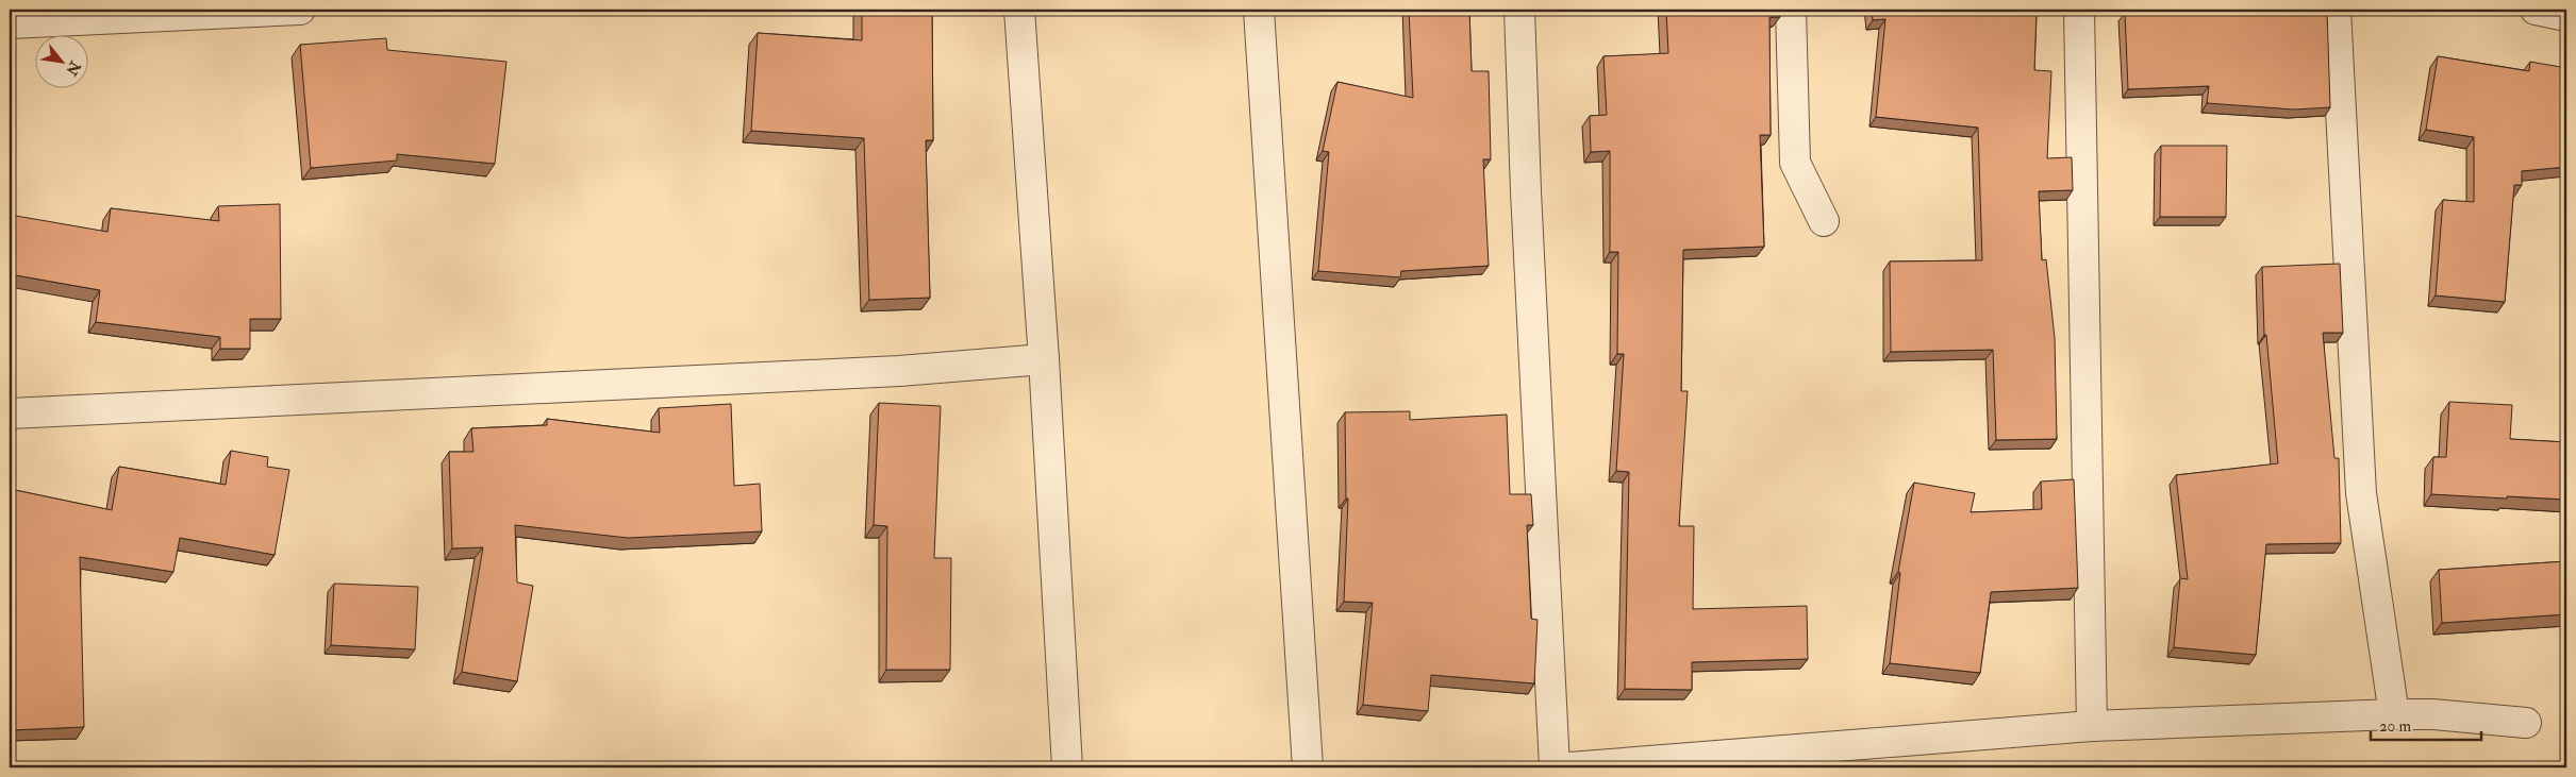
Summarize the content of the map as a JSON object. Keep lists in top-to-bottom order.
{
  "scale_bar": "20 m",
  "north": "bottom right"
}
